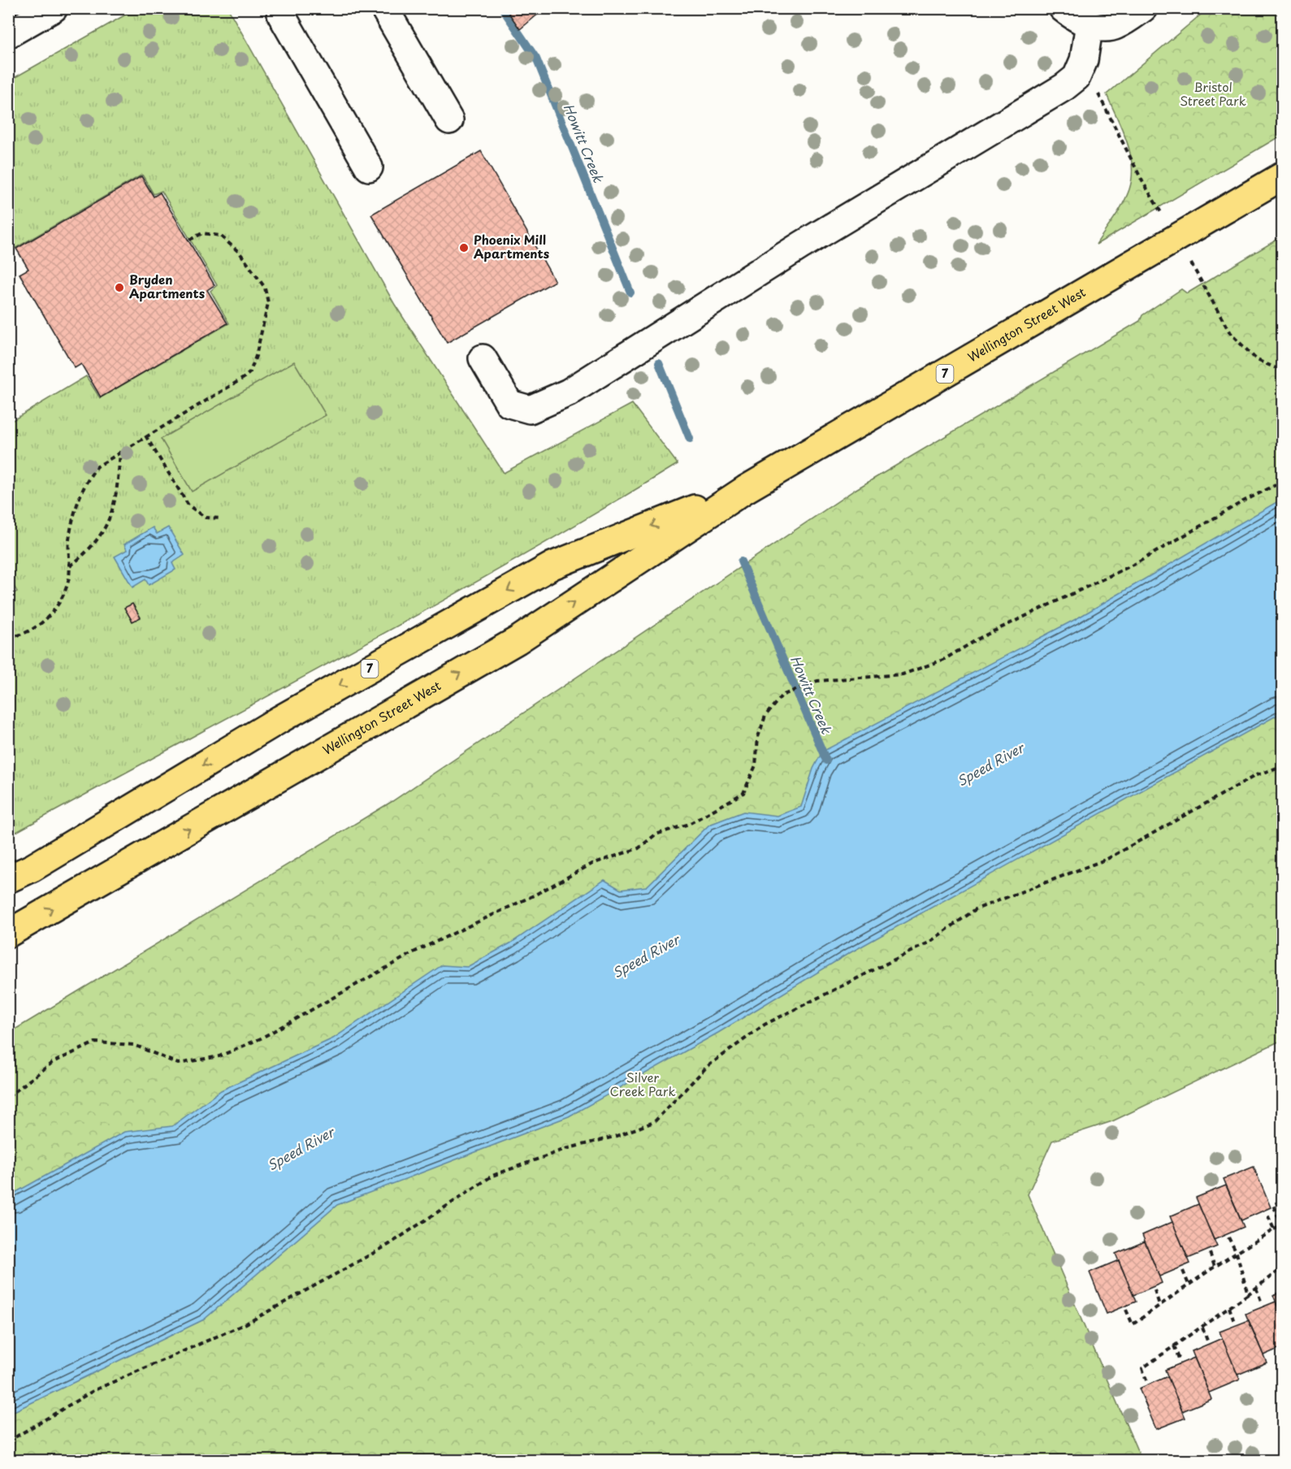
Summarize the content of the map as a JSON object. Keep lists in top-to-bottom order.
{
  "streets": {
    "main road": ["Wellington Street West", "7"]
  },
  "water": ["Howitt Creek", "Speed River"],
  "parks": ["Bristol Street Park", "Silver Creek Park"],
  "places": ["Phoenix Mill Apartments", "Bryden Apartments"]
}
